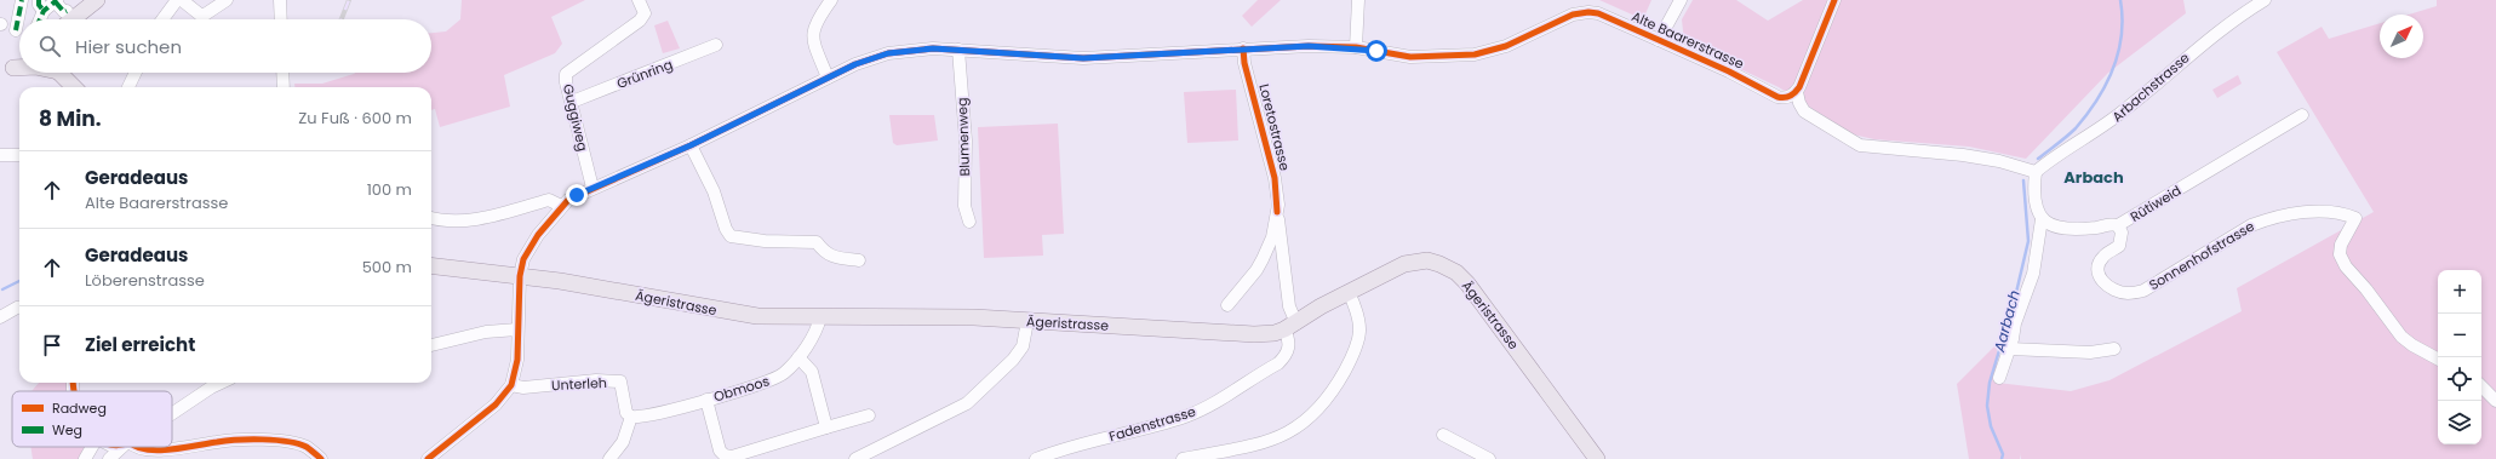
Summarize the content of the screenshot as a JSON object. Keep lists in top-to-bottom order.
{
  "streets": {
    "main road": ["Ägeristrasse"],
    "street": [
      "Alte Baarerstrasse",
      "Grünring",
      "Arbachstrasse",
      "Guggiweg",
      "Loretostrasse",
      "Blumenweg",
      "Rütiweid",
      "Sonnenhofstrasse",
      "Unterleh",
      "Obmoos",
      "Fadenstrasse"
    ]
  },
  "crossings": [
    ["Alte Baarerstrasse", "Guggiweg"],
    ["Alte Baarerstrasse", "Loretostrasse"],
    ["Alte Baarerstrasse", "Blumenweg"],
    ["Alte Baarerstrasse", "Ägeristrasse"],
    ["Alte Baarerstrasse", "Unterleh"],
    ["Grünring", "Guggiweg"],
    ["Loretostrasse", "Ägeristrasse"],
    ["Loretostrasse", "Fadenstrasse"],
    ["Rütiweid", "Sonnenhofstrasse"],
    ["Ägeristrasse", "Obmoos"],
    ["Ägeristrasse", "Fadenstrasse"],
    ["Unterleh", "Obmoos"]
  ],
  "districts": ["Arbach"],
  "water": ["Aarbach"],
  "legend": ["Radweg", "Weg"],
  "north": "top right",
  "page": {
    "search": "Hier suchen",
    "heading": ["8 Min.", "Zu Fuß · 600 m"],
    "list": [
      ["Geradeaus", "Alte Baarerstrasse", "100 m"],
      ["Geradeaus", "Löberenstrasse", "500 m"],
      "Ziel erreicht"
    ],
    "map_buttons": ["+", "−"]
  }
}
